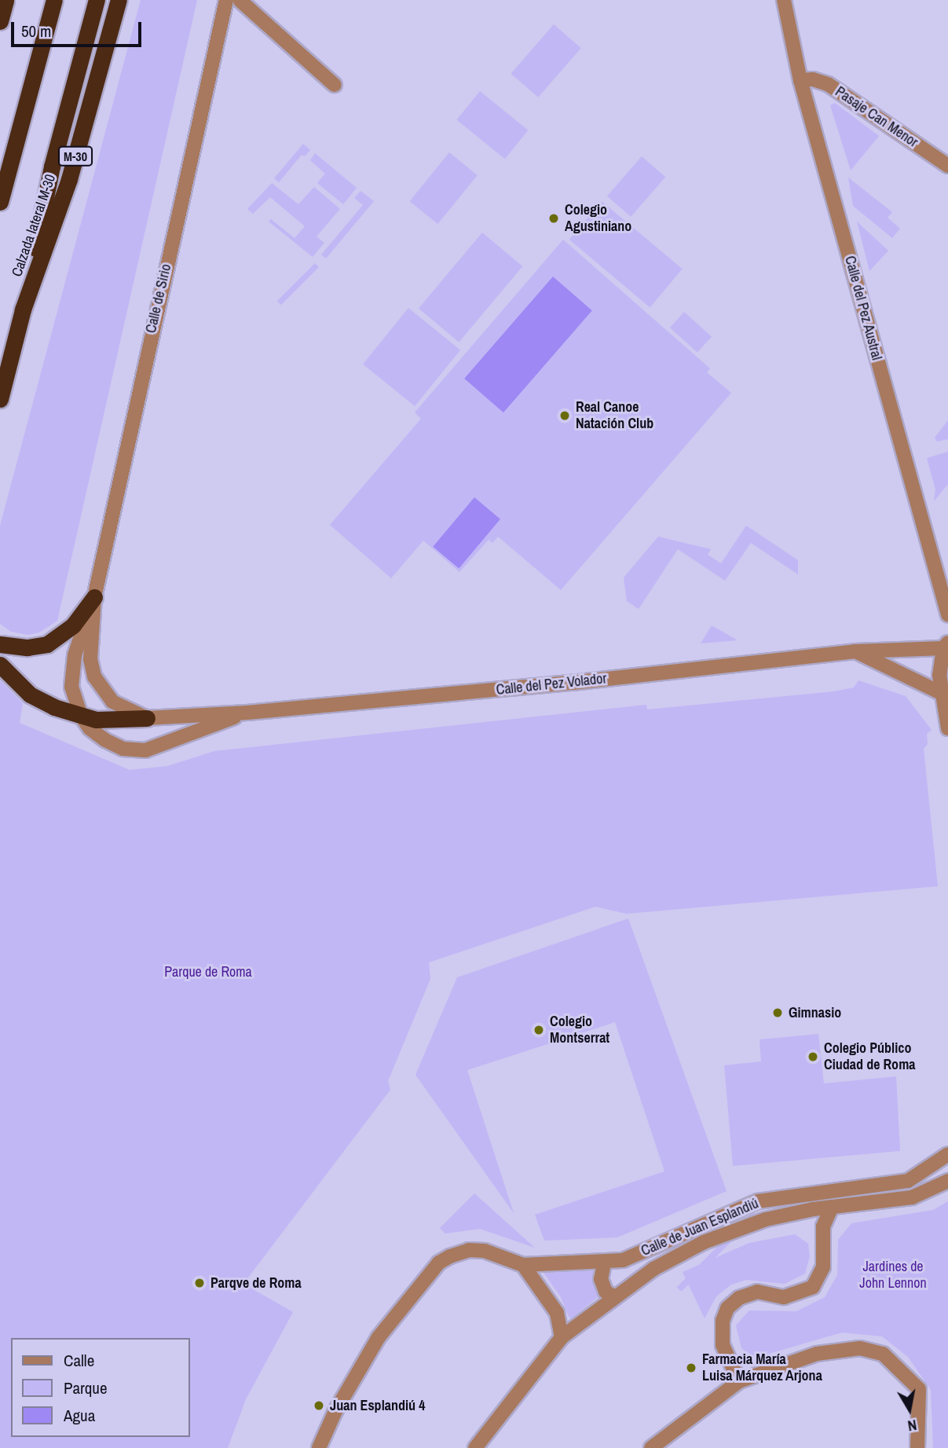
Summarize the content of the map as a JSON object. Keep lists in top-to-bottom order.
{
  "streets": {
    "highway": ["M-30", "Calzada lateral M-30"],
    "street": [
      "Pasaje Can Menor",
      "Calle de Sirio",
      "Calle del Pez Austral",
      "Calle del Pez Volador",
      "Calle de Juan Esplandiú"
    ]
  },
  "crossings": [
    ["Pasaje Can Menor", "Calle del Pez Austral"],
    ["Calle de Sirio", "Calle del Pez Volador"]
  ],
  "parks": ["Parque de Roma", "Jardines de John Lennon"],
  "places": [
    "Colegio Agustiniano",
    "Real Canoe Natación Club",
    "Gimnasio",
    "Colegio Montserrat",
    "Colegio Público Ciudad de Roma",
    "Parqve de Roma",
    "Farmacia María Luisa Márquez Arjona",
    "Juan Esplandiú 4"
  ],
  "legend": ["Calle", "Parque", "Agua"],
  "scale_bar": "50 m",
  "north": "bottom"
}
